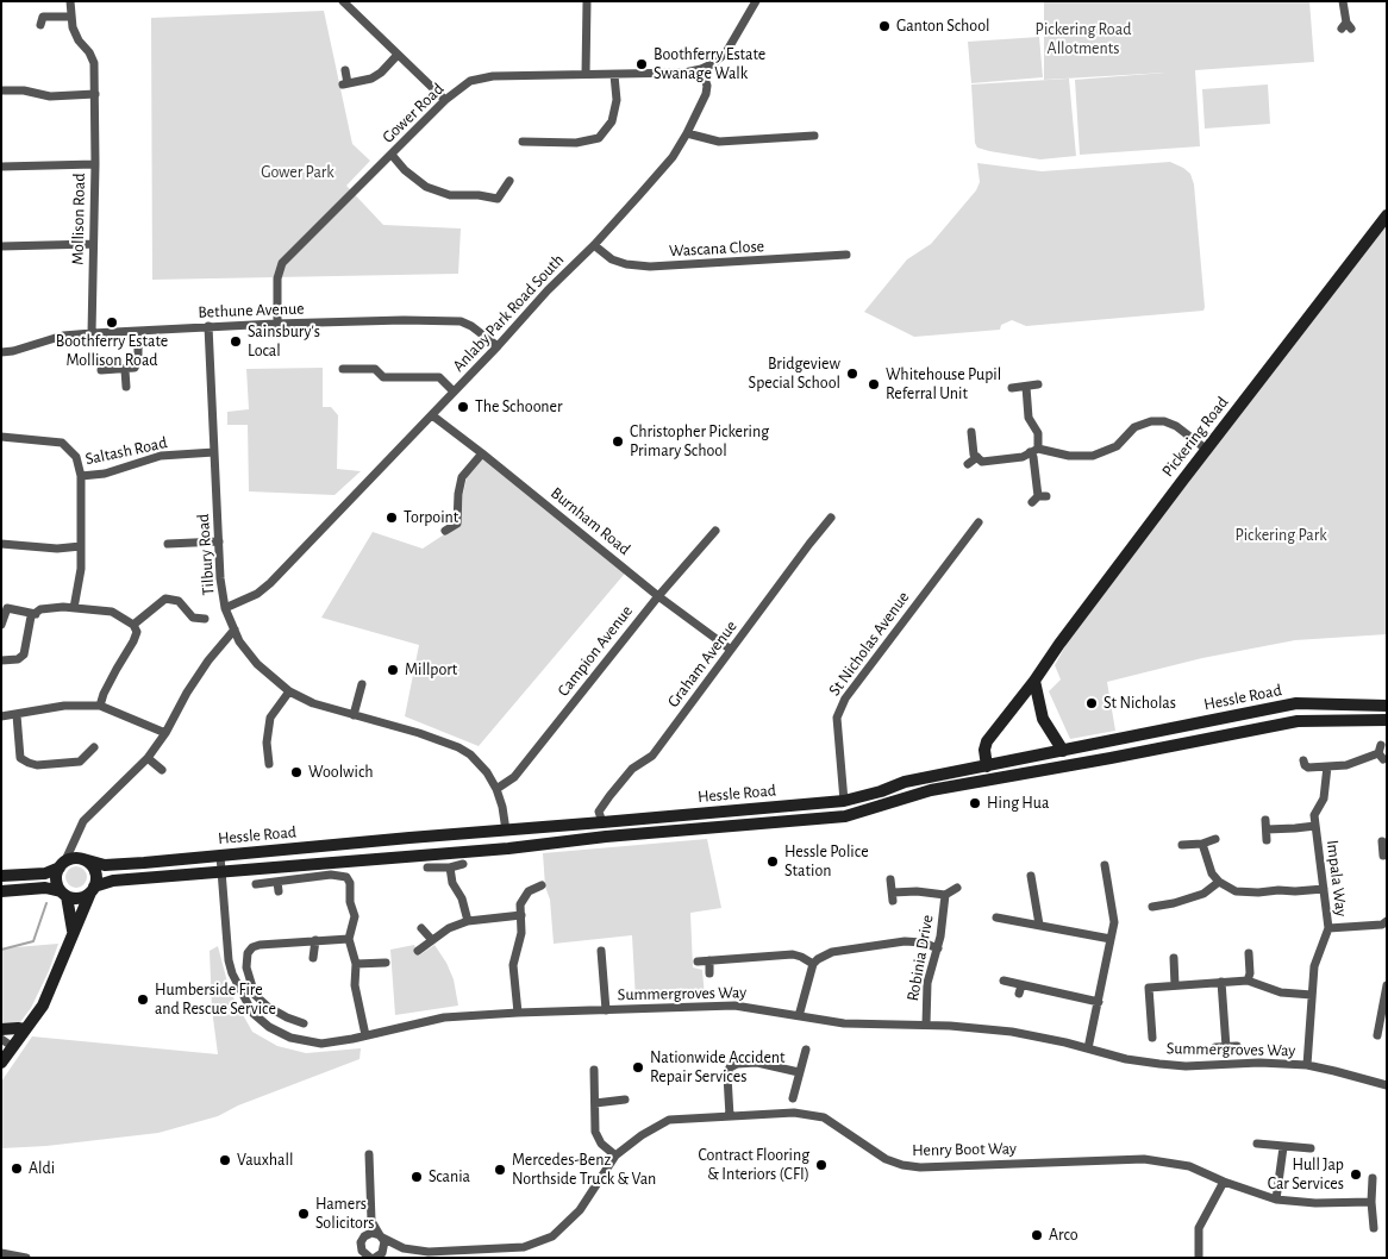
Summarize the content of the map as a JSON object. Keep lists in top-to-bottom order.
{
  "streets": {
    "street": [
      "Gower Road",
      "Mollison Road",
      "Wascana Close",
      "Bethune Avenue",
      "Anlaby Park Road South",
      "Pickering Road",
      "Saltash Road",
      "Burnham Road",
      "Tilbury Road",
      "St Nicholas Avenue",
      "Campion Avenue",
      "Graham Avenue",
      "Hessle Road",
      "Impala Way",
      "Robinia Drive",
      "Summergroves Way",
      "Henry Boot Way"
    ]
  },
  "crossings": [
    ["Gower Road", "Bethune Avenue"],
    ["Gower Road", "Anlaby Park Road South"],
    ["Mollison Road", "Bethune Avenue"],
    ["Wascana Close", "Anlaby Park Road South"],
    ["Bethune Avenue", "Anlaby Park Road South"],
    ["Bethune Avenue", "Tilbury Road"],
    ["Anlaby Park Road South", "Burnham Road"],
    ["Anlaby Park Road South", "Tilbury Road"],
    ["Pickering Road", "Hessle Road"],
    ["Saltash Road", "Tilbury Road"],
    ["Burnham Road", "Campion Avenue"],
    ["Burnham Road", "Graham Avenue"],
    ["Tilbury Road", "Campion Avenue"],
    ["Tilbury Road", "Hessle Road"],
    ["St Nicholas Avenue", "Hessle Road"],
    ["Graham Avenue", "Hessle Road"],
    ["Hessle Road", "Summergroves Way"],
    ["Impala Way", "Summergroves Way"],
    ["Robinia Drive", "Summergroves Way"]
  ],
  "parks": ["Pickering Road Allotments", "Gower Park", "Pickering Park"],
  "places": [
    "Ganton School",
    "Boothferry Estate Swanage Walk",
    "Boothferry Estate Mollison Road",
    "Sainsbury's Local",
    "Bridgeview Special School",
    "Whitehouse Pupil Referral Unit",
    "The Schooner",
    "Christopher Pickering Primary School",
    "Torpoint",
    "Millport",
    "St Nicholas",
    "Woolwich",
    "Hing Hua",
    "Hessle Police Station",
    "Humberside Fire and Rescue Service",
    "Nationwide Accident Repair Services",
    "Vauxhall",
    "Contract Flooring & Interiors (CFI)",
    "Aldi",
    "Mercedes-Benz Northside Truck & Van",
    "Hull Jap Car Services",
    "Scania",
    "Hamers Solicitors",
    "Arco"
  ]
}
